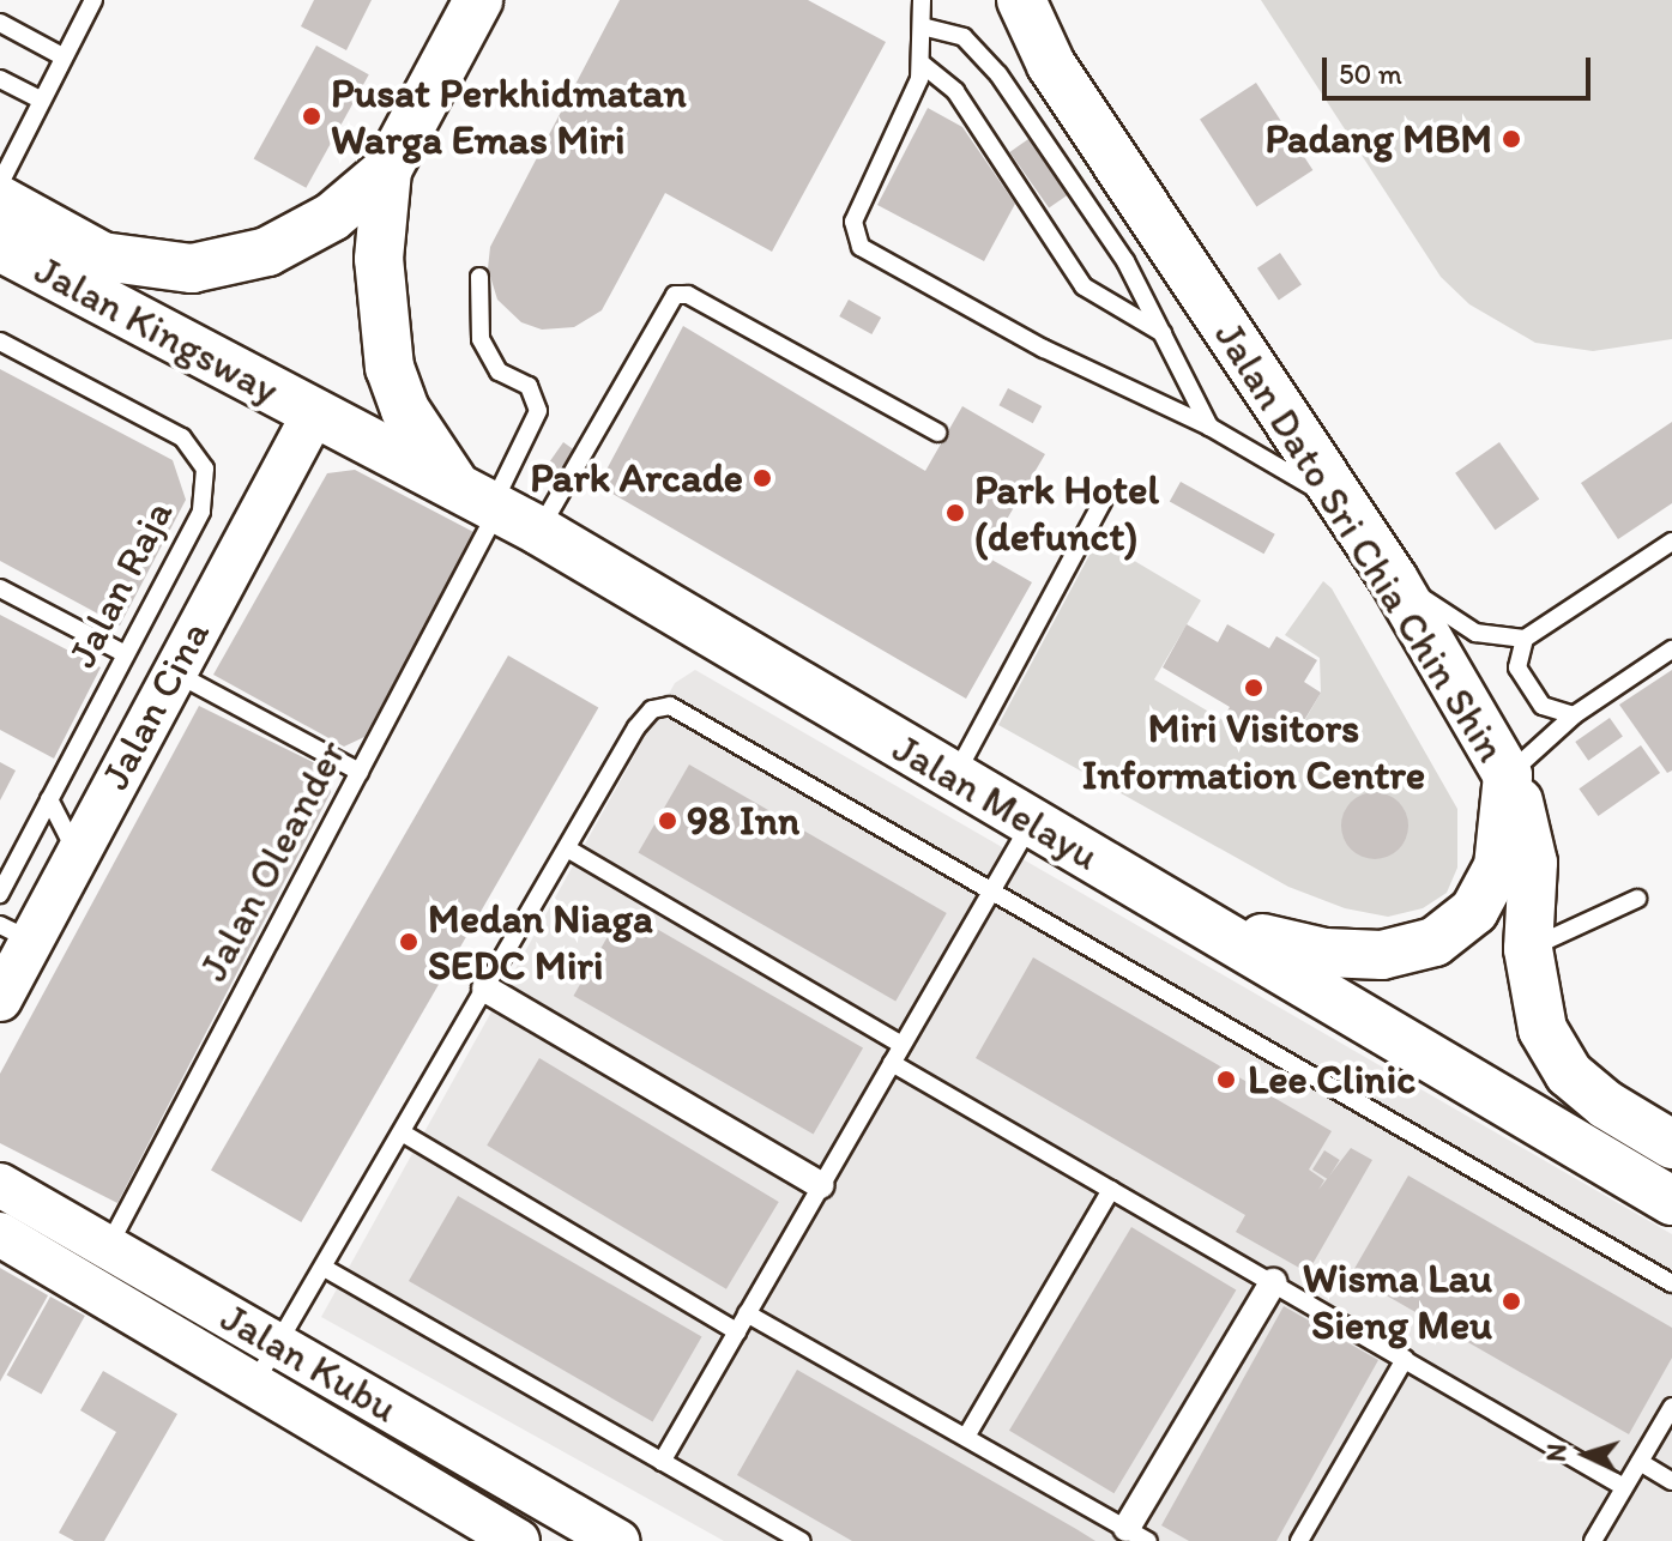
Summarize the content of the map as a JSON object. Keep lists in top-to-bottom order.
{
  "streets": {
    "main road": ["Jalan Kingsway", "Jalan Dato Sri Chia Chin Shin", "Jalan Melayu"],
    "street": ["Jalan Cina", "Jalan Kubu"],
    "lane": ["Jalan Raja", "Jalan Oleander"]
  },
  "crossings": [
    ["Jalan Kingsway", "Jalan Cina"],
    ["Jalan Kingsway", "Jalan Melayu"],
    ["Jalan Dato Sri Chia Chin Shin", "Jalan Melayu"],
    ["Jalan Cina", "Jalan Melayu"],
    ["Jalan Melayu", "Jalan Oleander"],
    ["Jalan Oleander", "Jalan Kubu"]
  ],
  "places": [
    "Pusat Perkhidmatan Warga Emas Miri",
    "Padang MBM",
    "Park Arcade",
    "Park Hotel (defunct)",
    "Miri Visitors Information Centre",
    "98 Inn",
    "Medan Niaga SEDC Miri",
    "Lee Clinic",
    "Wisma Lau Sieng Meu"
  ],
  "scale_bar": "50 m",
  "north": "left"
}
